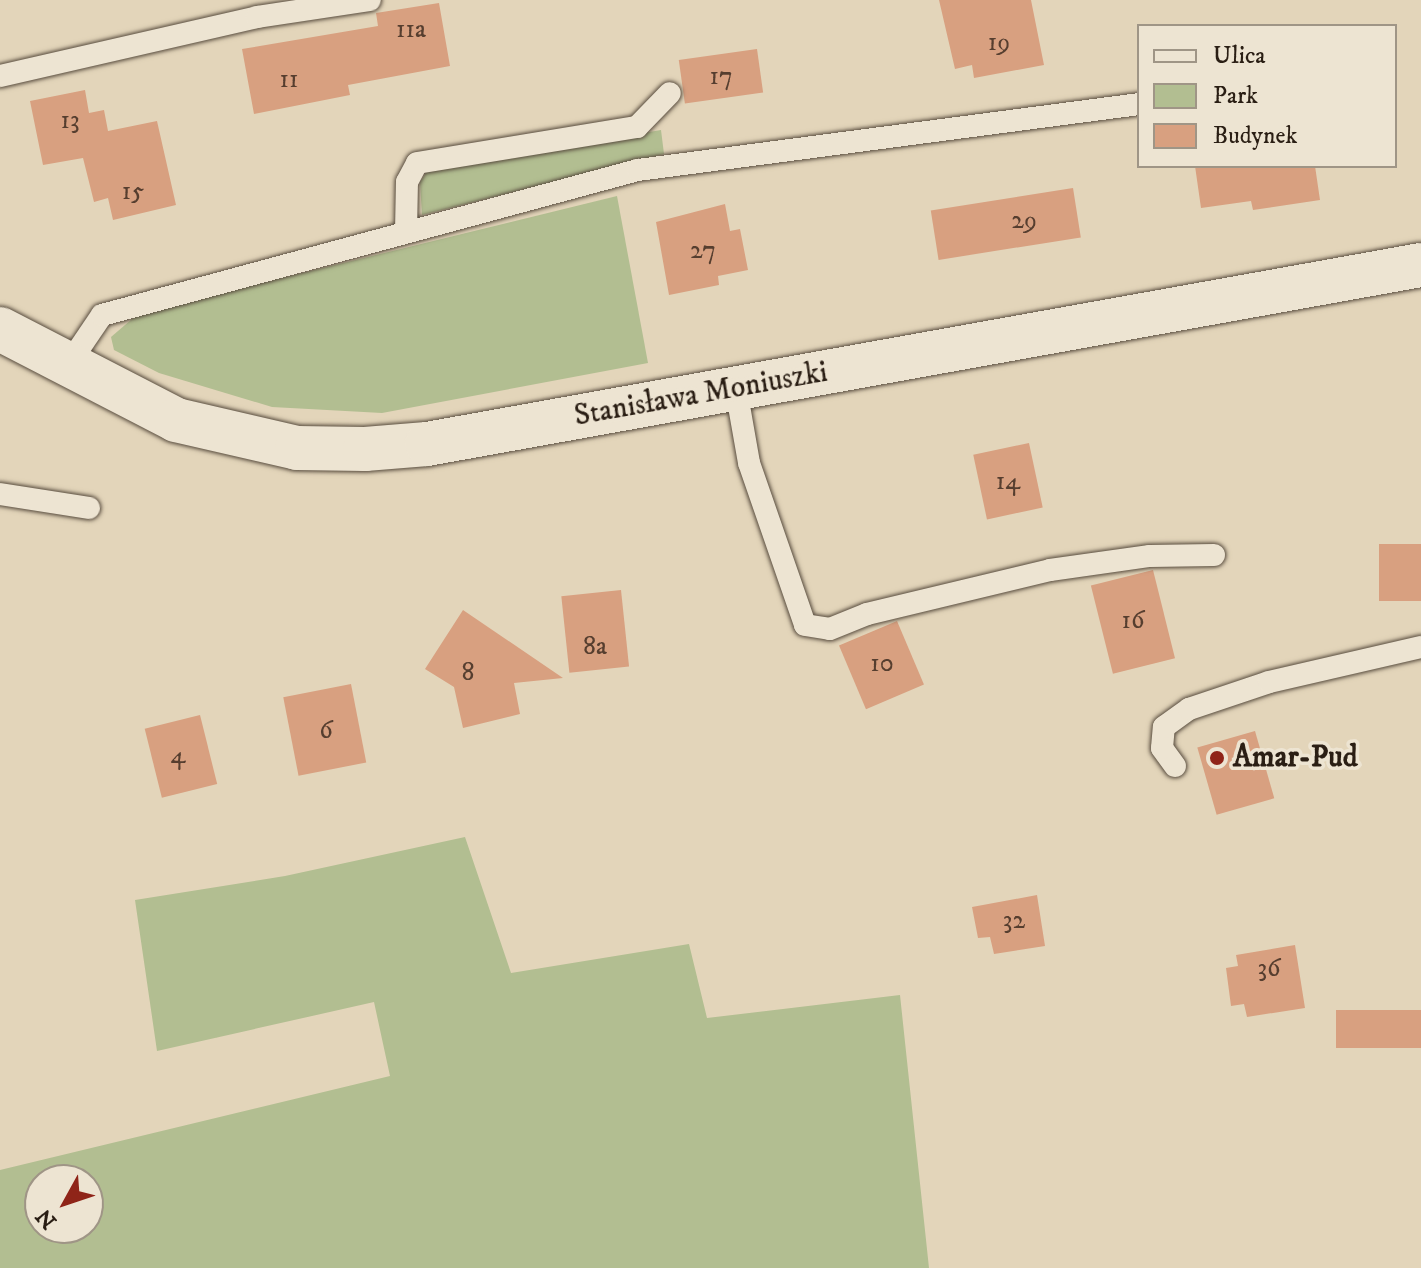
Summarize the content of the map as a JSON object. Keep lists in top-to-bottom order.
{
  "streets": {
    "street": ["Stanisława Moniuszki"]
  },
  "places": ["Amar-Pud"],
  "house_numbers": [
    "11a",
    "19",
    "17",
    "11",
    "13",
    "15",
    "29",
    "27",
    "14",
    "16",
    "8a",
    "10",
    "8",
    "6",
    "4",
    "32",
    "36"
  ],
  "legend": ["Ulica", "Park", "Budynek"],
  "north": "bottom left"
}
